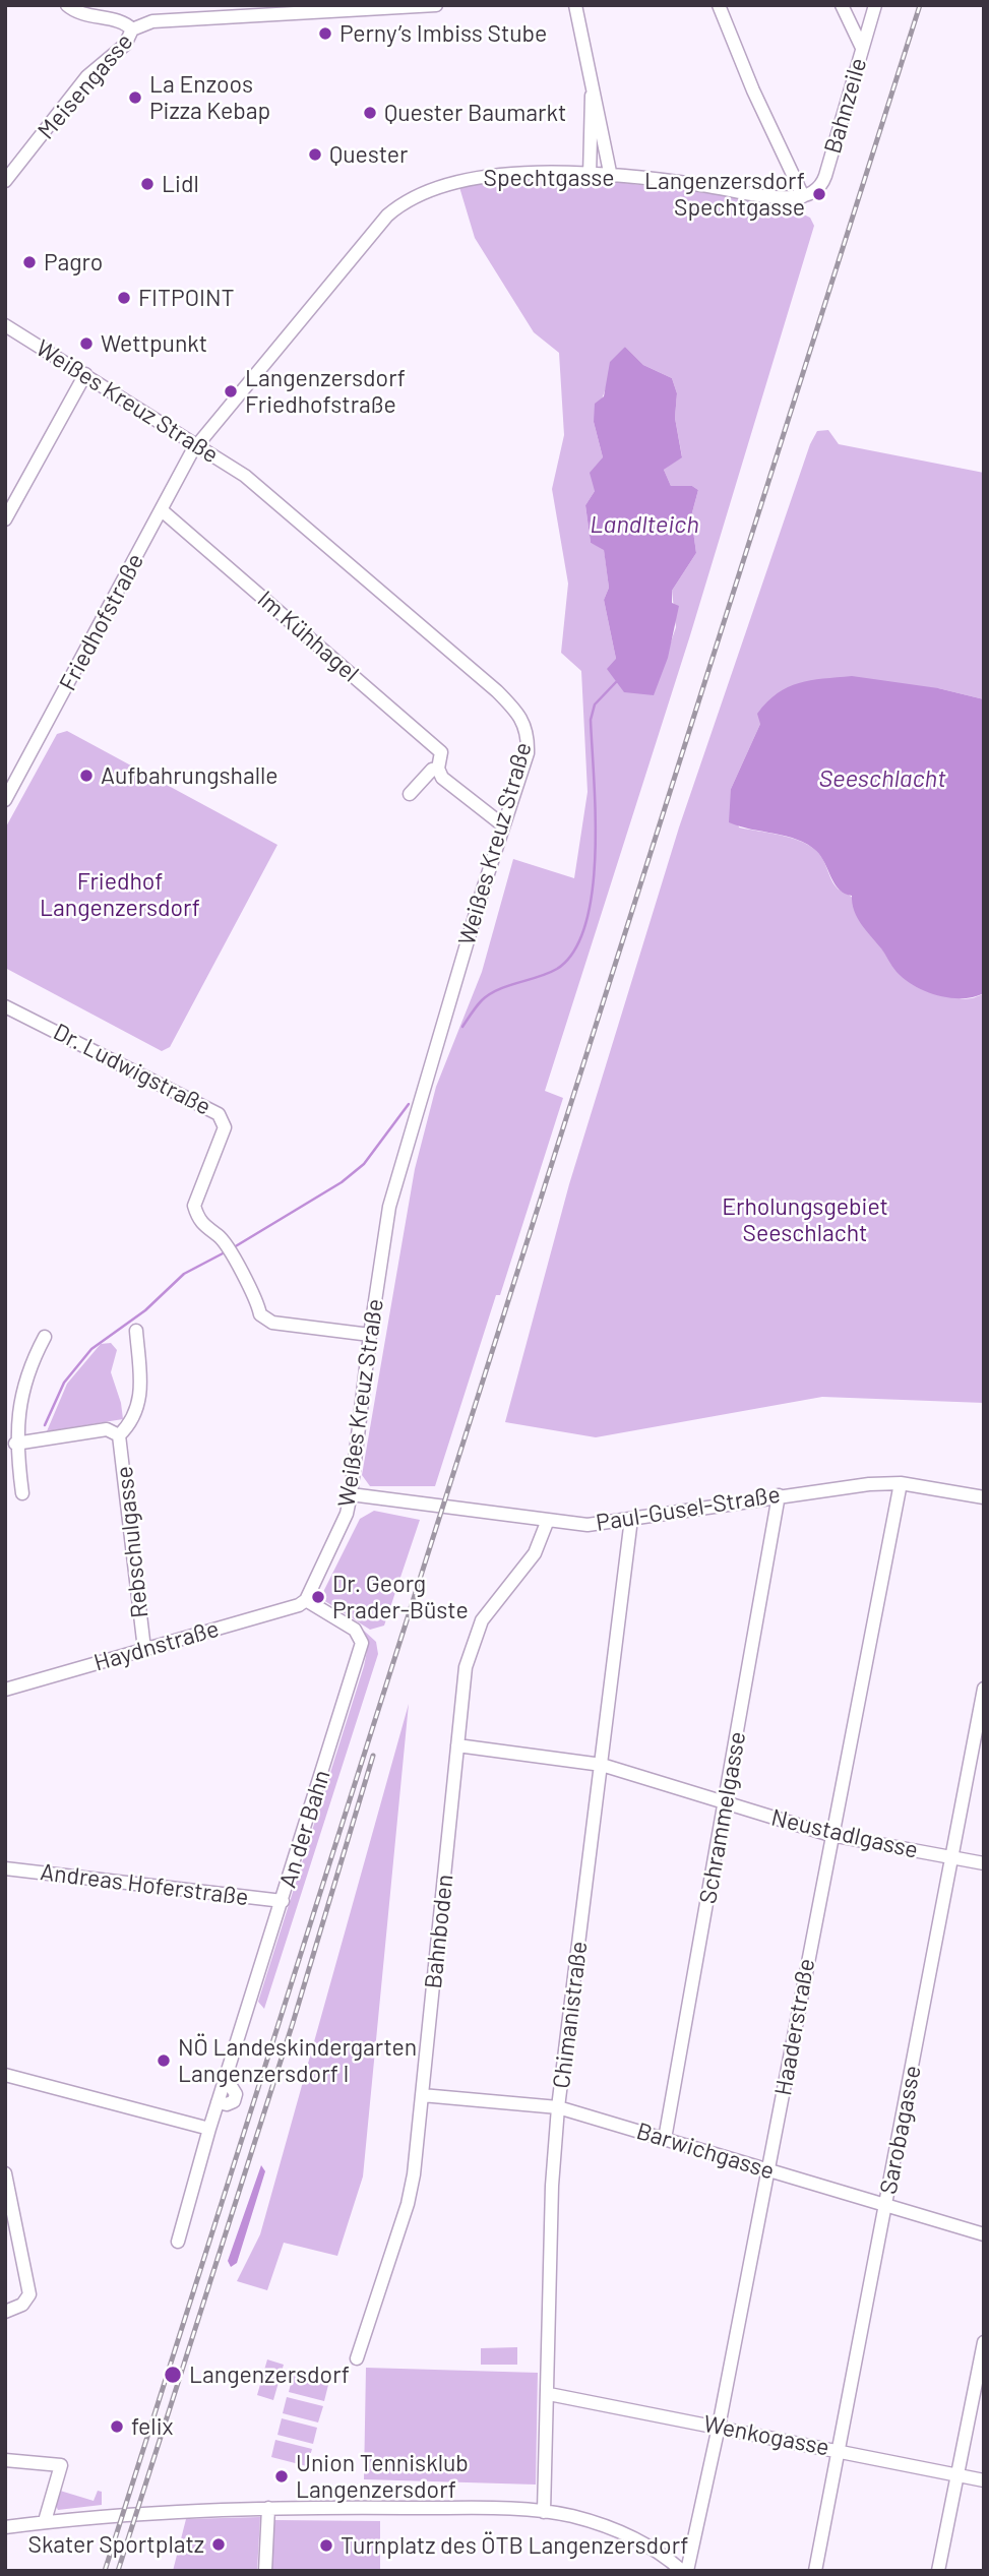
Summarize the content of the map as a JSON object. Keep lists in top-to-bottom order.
{
  "streets": {
    "street": [
      "Meisengasse",
      "Bahnzeile",
      "Spechtgasse",
      "Weißes Kreuz Straße",
      "Friedhofstraße",
      "Im Kühhagel",
      "Dr. Ludwigstraße",
      "Paul-Gusel-Straße",
      "Rebschulgasse",
      "Haydnstraße",
      "Schrammelgasse",
      "An der Bahn",
      "Neustadlgasse",
      "Andreas Hoferstraße",
      "Bahnboden",
      "Chimanistraße",
      "Haaderstraße",
      "Sarobagasse",
      "Barwichgasse",
      "Wenkogasse"
    ]
  },
  "crossings": [
    ["Bahnzeile", "Spechtgasse"],
    ["Spechtgasse", "Weißes Kreuz Straße"],
    ["Spechtgasse", "Friedhofstraße"],
    ["Weißes Kreuz Straße", "Friedhofstraße"],
    ["Weißes Kreuz Straße", "Im Kühhagel"],
    ["Weißes Kreuz Straße", "Dr. Ludwigstraße"],
    ["Weißes Kreuz Straße", "Paul-Gusel-Straße"],
    ["Weißes Kreuz Straße", "Haydnstraße"],
    ["Weißes Kreuz Straße", "An der Bahn"],
    ["Friedhofstraße", "Im Kühhagel"],
    ["Paul-Gusel-Straße", "Schrammelgasse"],
    ["Paul-Gusel-Straße", "Bahnboden"],
    ["Paul-Gusel-Straße", "Chimanistraße"],
    ["Paul-Gusel-Straße", "Haaderstraße"],
    ["Rebschulgasse", "Haydnstraße"],
    ["Haydnstraße", "An der Bahn"],
    ["Schrammelgasse", "Neustadlgasse"],
    ["Schrammelgasse", "Barwichgasse"],
    ["An der Bahn", "Andreas Hoferstraße"],
    ["Neustadlgasse", "Bahnboden"],
    ["Neustadlgasse", "Chimanistraße"],
    ["Neustadlgasse", "Haaderstraße"],
    ["Neustadlgasse", "Sarobagasse"],
    ["Bahnboden", "Barwichgasse"],
    ["Chimanistraße", "Barwichgasse"],
    ["Chimanistraße", "Wenkogasse"],
    ["Haaderstraße", "Barwichgasse"],
    ["Haaderstraße", "Wenkogasse"],
    ["Sarobagasse", "Barwichgasse"],
    ["Sarobagasse", "Wenkogasse"]
  ],
  "water": ["Landlteich", "Seeschlacht"],
  "parks": ["Friedhof Langenzersdorf", "Erholungsgebiet Seeschlacht"],
  "places": [
    "Perny’s Imbiss Stube",
    "La Enzoos Pizza Kebap",
    "Quester Baumarkt",
    "Quester",
    "Lidl",
    "Langenzersdorf Spechtgasse",
    "Pagro",
    "FITPOINT",
    "Wettpunkt",
    "Langenzersdorf Friedhofstraße",
    "Aufbahrungshalle",
    "Dr. Georg Prader-Büste",
    "NÖ Landeskindergarten Langenzersdorf I",
    "Langenzersdorf",
    "felix",
    "Union Tennisklub Langenzersdorf",
    "Skater Sportplatz",
    "Turnplatz des ÖTB Langenzersdorf"
  ]
}
